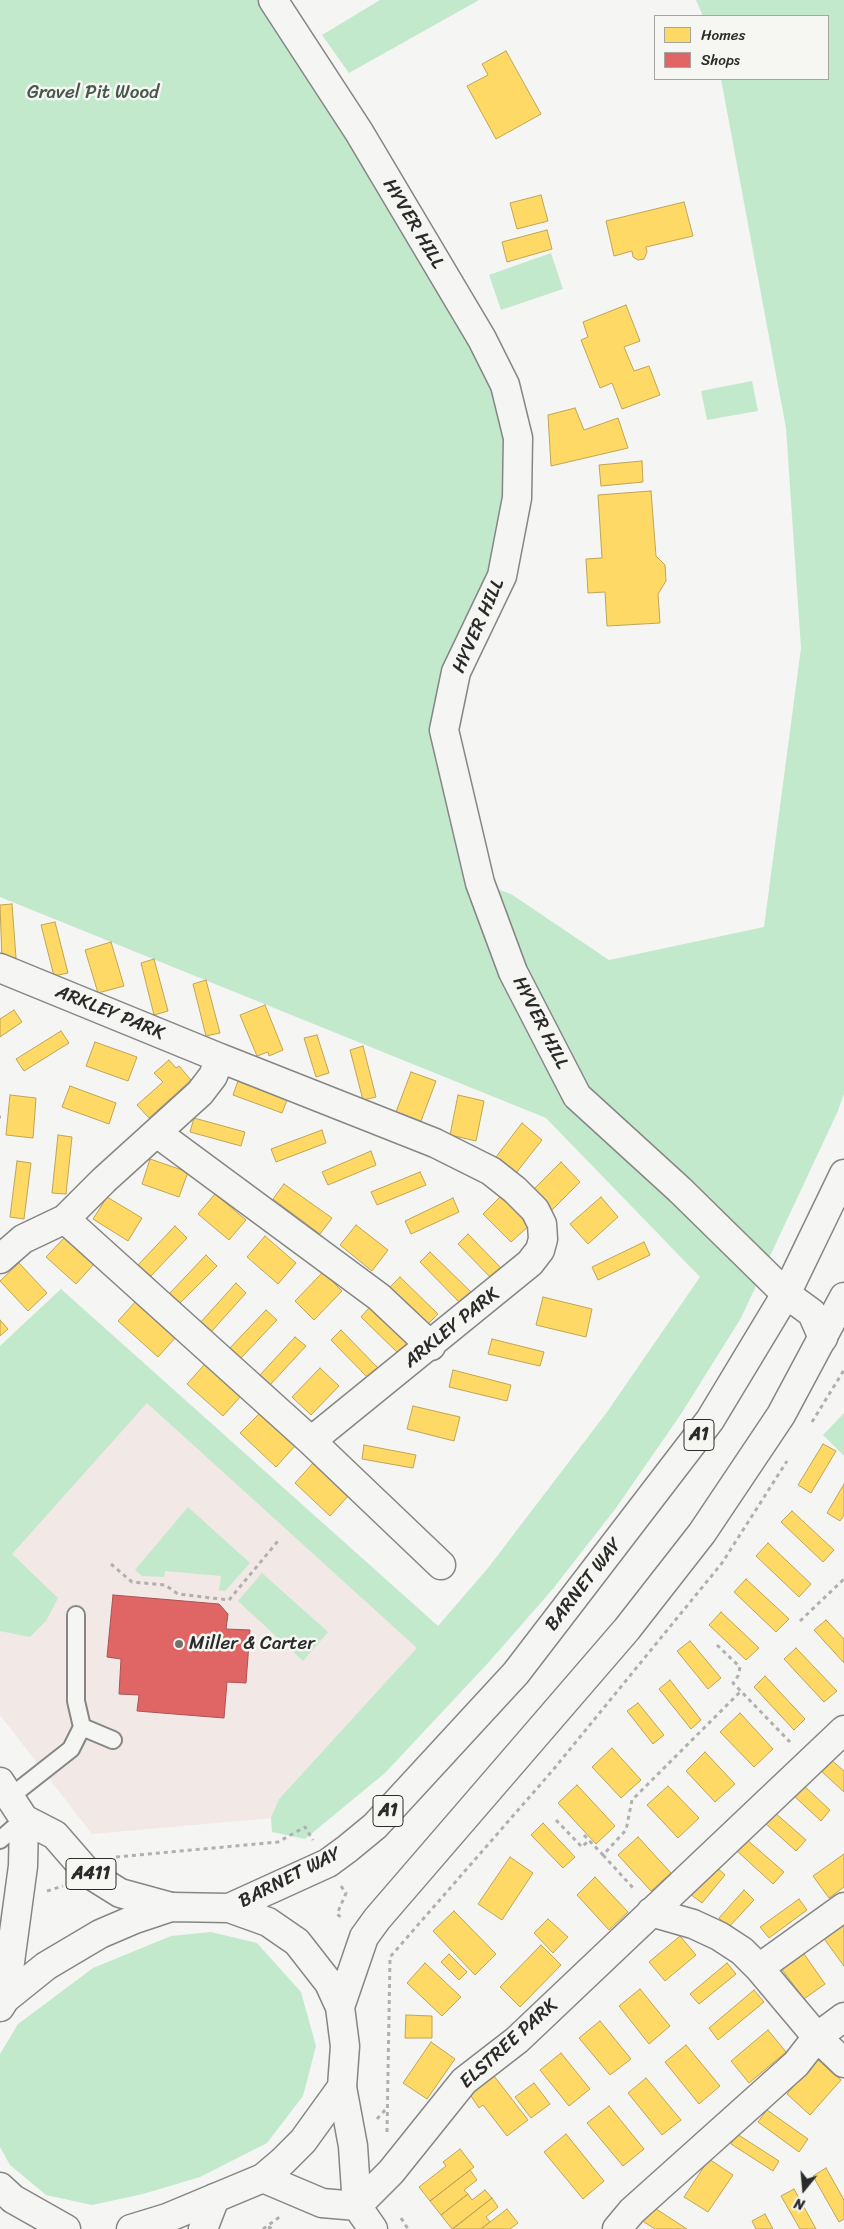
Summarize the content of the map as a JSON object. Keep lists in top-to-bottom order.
{
  "streets": {
    "main road": [
      "HYVER HILL",
      "ARKLEY PARK",
      "A1",
      "BARNET WAY",
      "A411",
      "ELSTREE PARK"
    ]
  },
  "crossings": [
    ["HYVER HILL", "BARNET WAY"]
  ],
  "parks": ["Gravel Pit Wood"],
  "places": ["Miller & Carter"],
  "legend": ["Homes", "Shops"],
  "north": "bottom"
}
